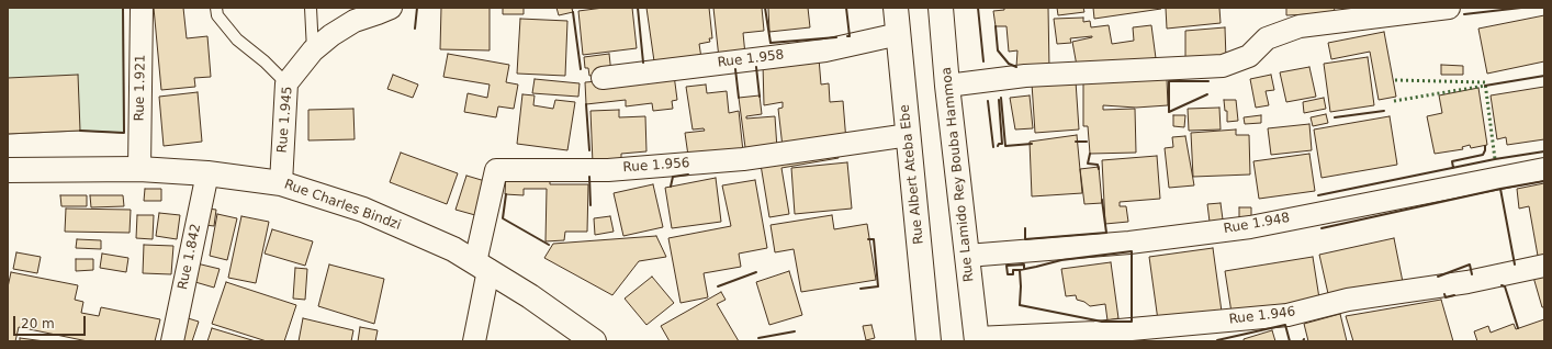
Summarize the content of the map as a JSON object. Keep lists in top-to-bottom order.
{
  "streets": {
    "main road": ["Rue Albert Ateba Ebe", "Rue Lamido Rey Bouba Hammoa", "Rue Charles Bindzi"],
    "street": [
      "Rue 1.958",
      "Rue 1.921",
      "Rue 1.945",
      "Rue 1.956",
      "Rue 1.948",
      "Rue 1.842",
      "Rue 1.946"
    ]
  },
  "crossings": [
    ["Rue 1.958", "Rue Albert Ateba Ebe"],
    ["Rue 1.921", "Rue Charles Bindzi"],
    ["Rue 1.945", "Rue Charles Bindzi"],
    ["Rue 1.956", "Rue Albert Ateba Ebe"],
    ["Rue 1.956", "Rue Charles Bindzi"],
    ["Rue Lamido Rey Bouba Hammoa", "Rue 1.948"],
    ["Rue Lamido Rey Bouba Hammoa", "Rue 1.946"],
    ["Rue Charles Bindzi", "Rue 1.842"]
  ],
  "scale_bar": "20 m"
}
